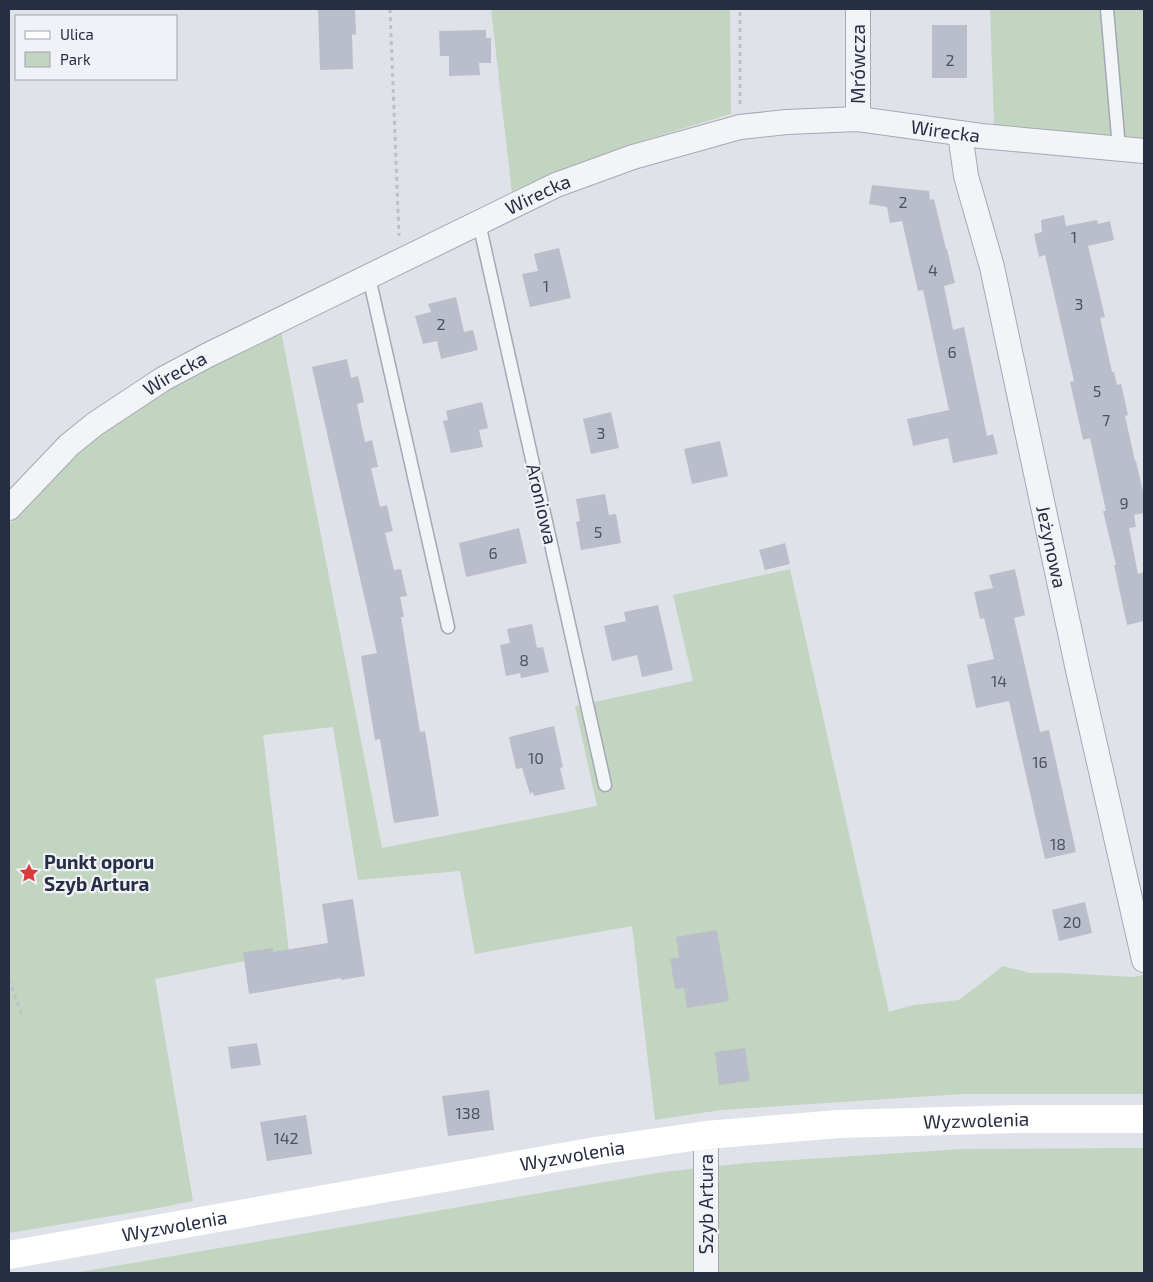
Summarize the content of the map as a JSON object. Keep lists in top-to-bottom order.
{
  "streets": {
    "street": [
      "Mrówcza",
      "Wirecka",
      "Jeżynowa",
      "Wyzwolenia",
      "Szyb Artura"
    ],
    "lane": ["Aroniowa"]
  },
  "crossings": [
    ["Mrówcza", "Wirecka"],
    ["Wirecka", "Aroniowa"],
    ["Wirecka", "Jeżynowa"],
    ["Wyzwolenia", "Szyb Artura"]
  ],
  "places": {
    "place": ["Punkt oporu Szyb Artura"]
  },
  "house_numbers": [
    "2",
    "2",
    "1",
    "4",
    "1",
    "3",
    "2",
    "6",
    "5",
    "7",
    "3",
    "9",
    "5",
    "6",
    "8",
    "14",
    "10",
    "16",
    "18",
    "20",
    "138",
    "142"
  ],
  "legend": ["Ulica", "Park"]
}
